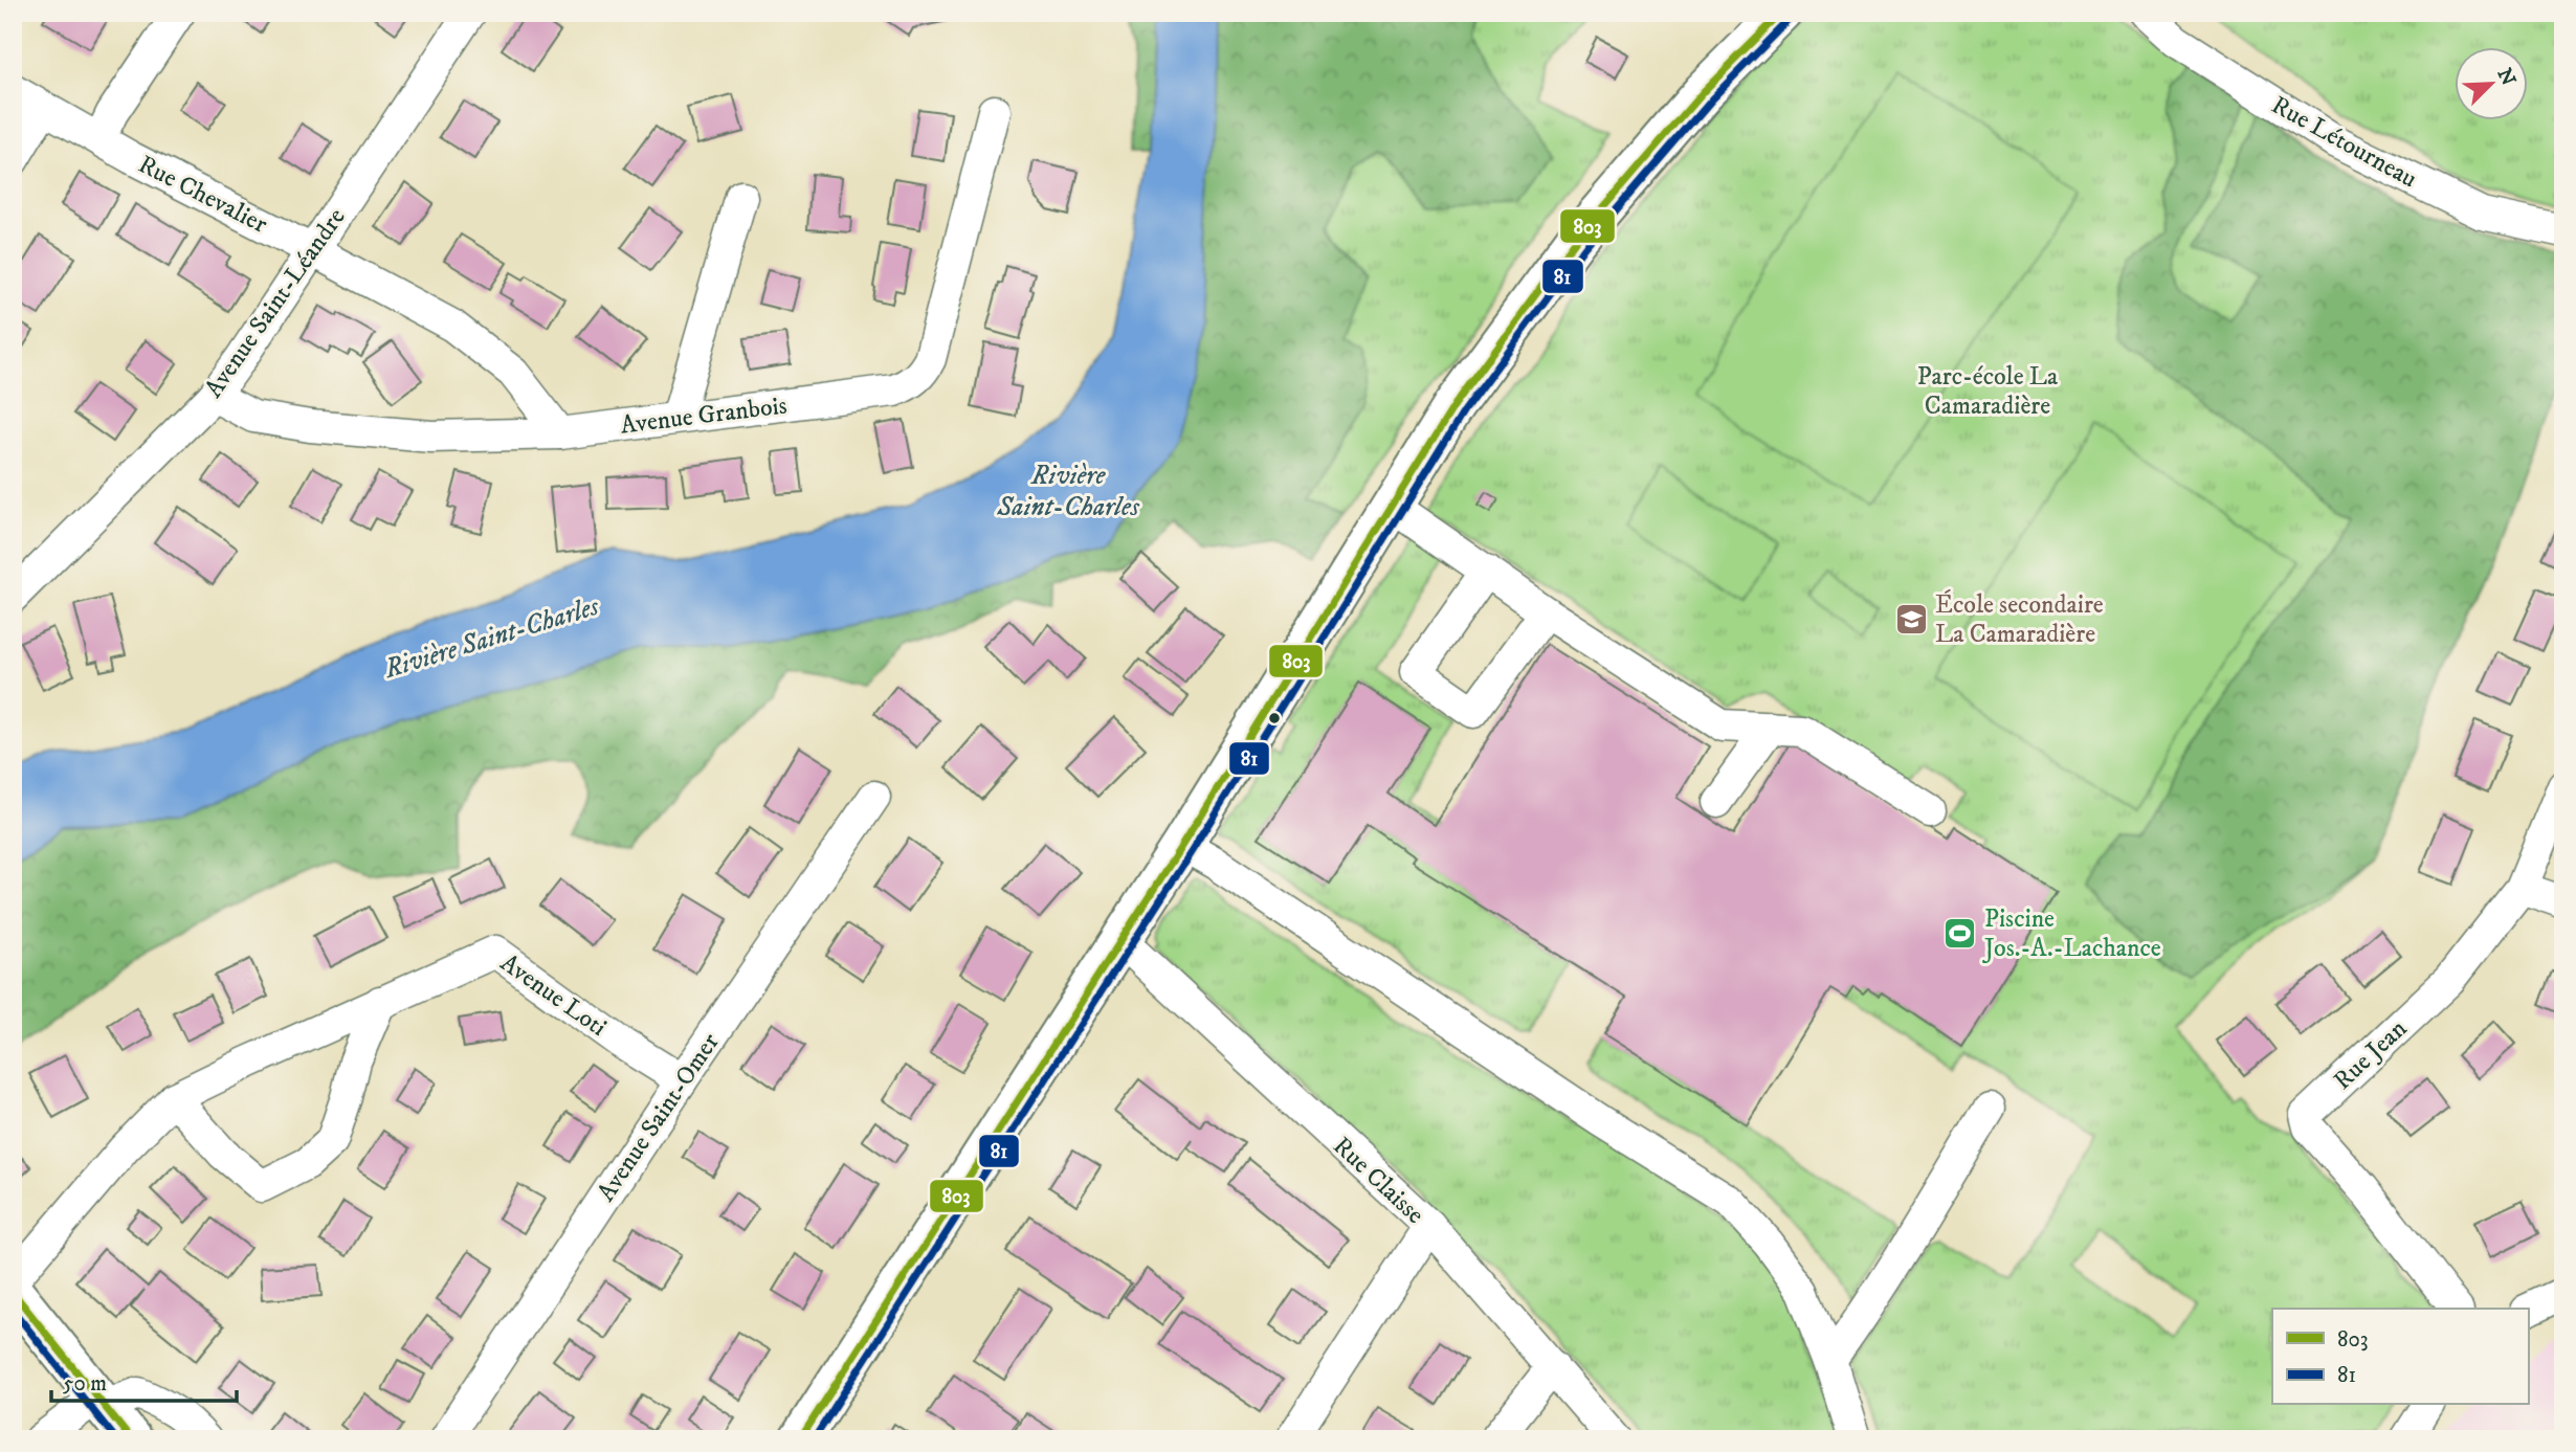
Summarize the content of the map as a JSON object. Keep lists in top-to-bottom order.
{
  "streets": {
    "street": [
      "Rue Létourneau",
      "Rue Chevalier",
      "Avenue Saint-Léandre",
      "Avenue Granbois",
      "Avenue Loti",
      "Rue Jean",
      "Avenue Saint-Omer",
      "Rue Claisse"
    ]
  },
  "crossings": [
    ["Rue Chevalier", "Avenue Saint-Léandre"],
    ["Rue Chevalier", "Avenue Granbois"],
    ["Avenue Saint-Léandre", "Avenue Granbois"],
    ["Avenue Loti", "Avenue Saint-Omer"]
  ],
  "water": ["Rivière Saint-Charles"],
  "parks": ["Parc-école La Camaradière"],
  "places": {
    "school or university": ["École secondaire La Camaradière"],
    "sports": ["Piscine Jos.-A.-Lachance"]
  },
  "lines": ["transit line 803", "transit line 81"],
  "legend": ["803", "81"],
  "scale_bar": "50 m",
  "north": "top right"
}
